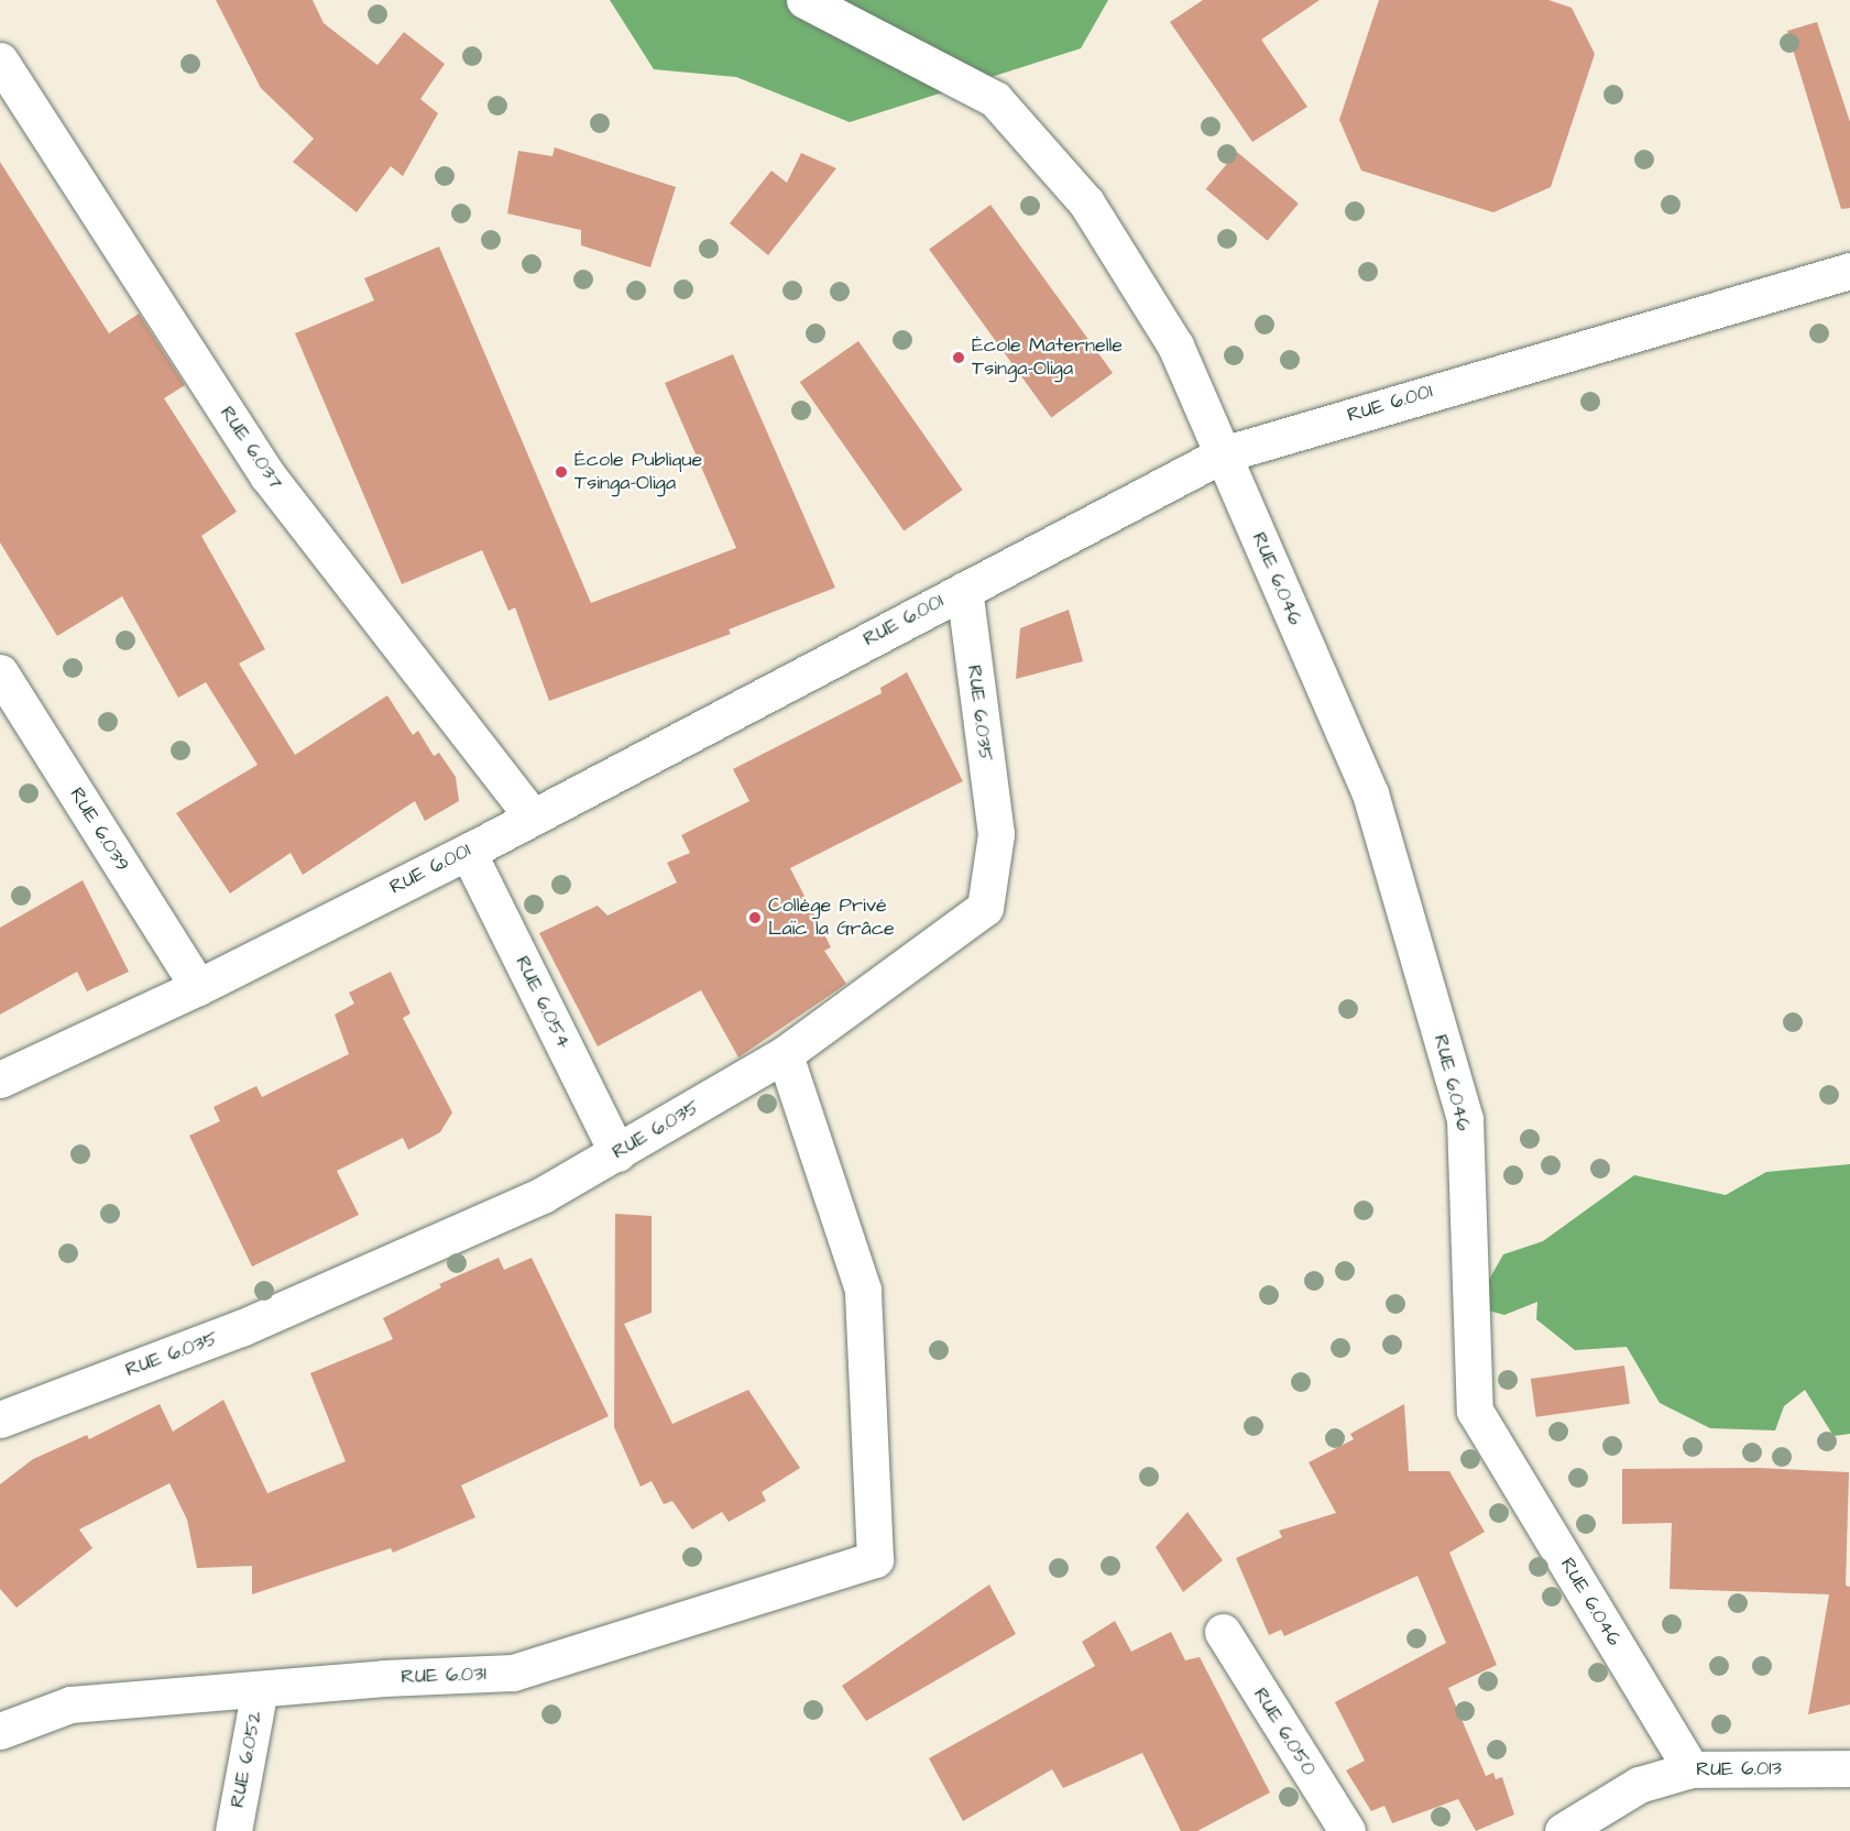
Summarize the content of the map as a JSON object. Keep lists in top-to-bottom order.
{
  "streets": {
    "street": [
      "RUE 6.001",
      "RUE 6.037",
      "RUE 6.046",
      "RUE 6.035",
      "RUE 6.039",
      "RUE 6.054",
      "RUE 6.031",
      "RUE 6.050",
      "RUE 6.052",
      "RUE 6.013"
    ]
  },
  "crossings": [
    ["RUE 6.001", "RUE 6.037"],
    ["RUE 6.001", "RUE 6.046"],
    ["RUE 6.001", "RUE 6.035"],
    ["RUE 6.001", "RUE 6.039"],
    ["RUE 6.001", "RUE 6.054"],
    ["RUE 6.046", "RUE 6.013"],
    ["RUE 6.035", "RUE 6.054"],
    ["RUE 6.035", "RUE 6.031"],
    ["RUE 6.031", "RUE 6.052"]
  ],
  "places": ["École Maternelle Tsinga-Oliga", "École Publique Tsinga-Oliga", "Collège Privé Laïc la Grâce"]
}
